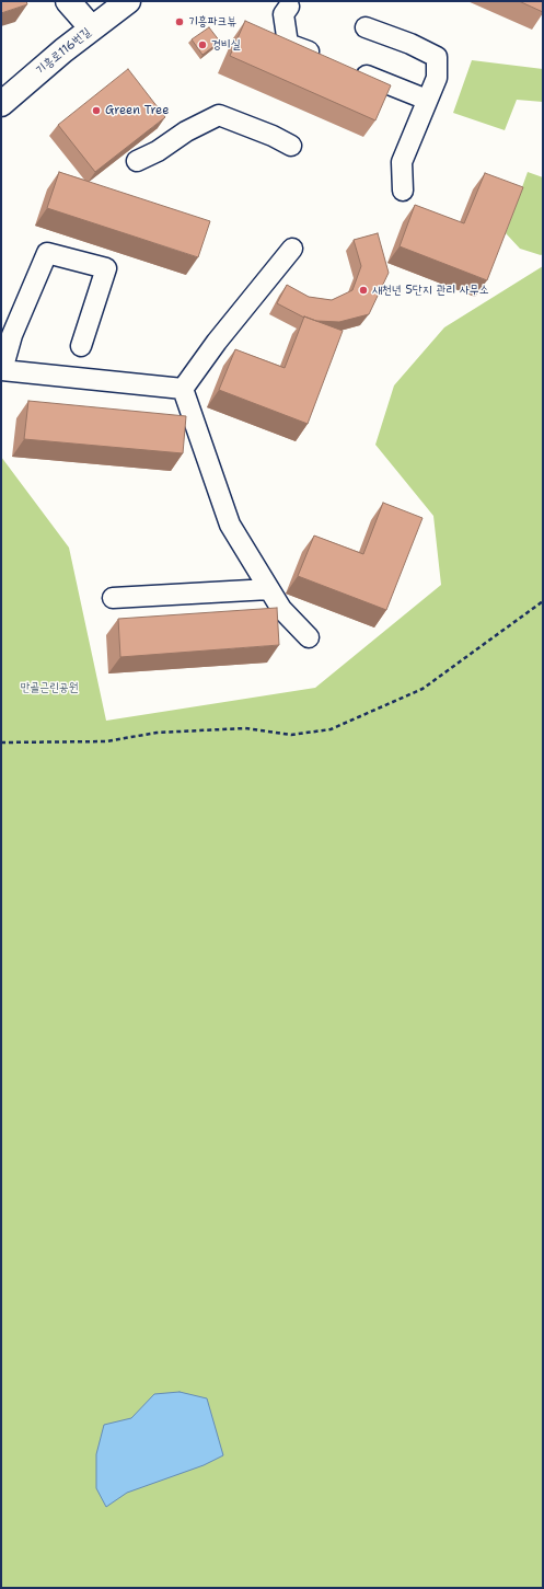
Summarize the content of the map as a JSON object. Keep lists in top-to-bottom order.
{
  "streets": {
    "street": ["기흥로116번길"]
  },
  "parks": ["만골근린공원"],
  "places": [
    "기흥파크뷰",
    "경비실",
    "Green Tree",
    "새천년 5단지 관리 사무소"
  ]
}
